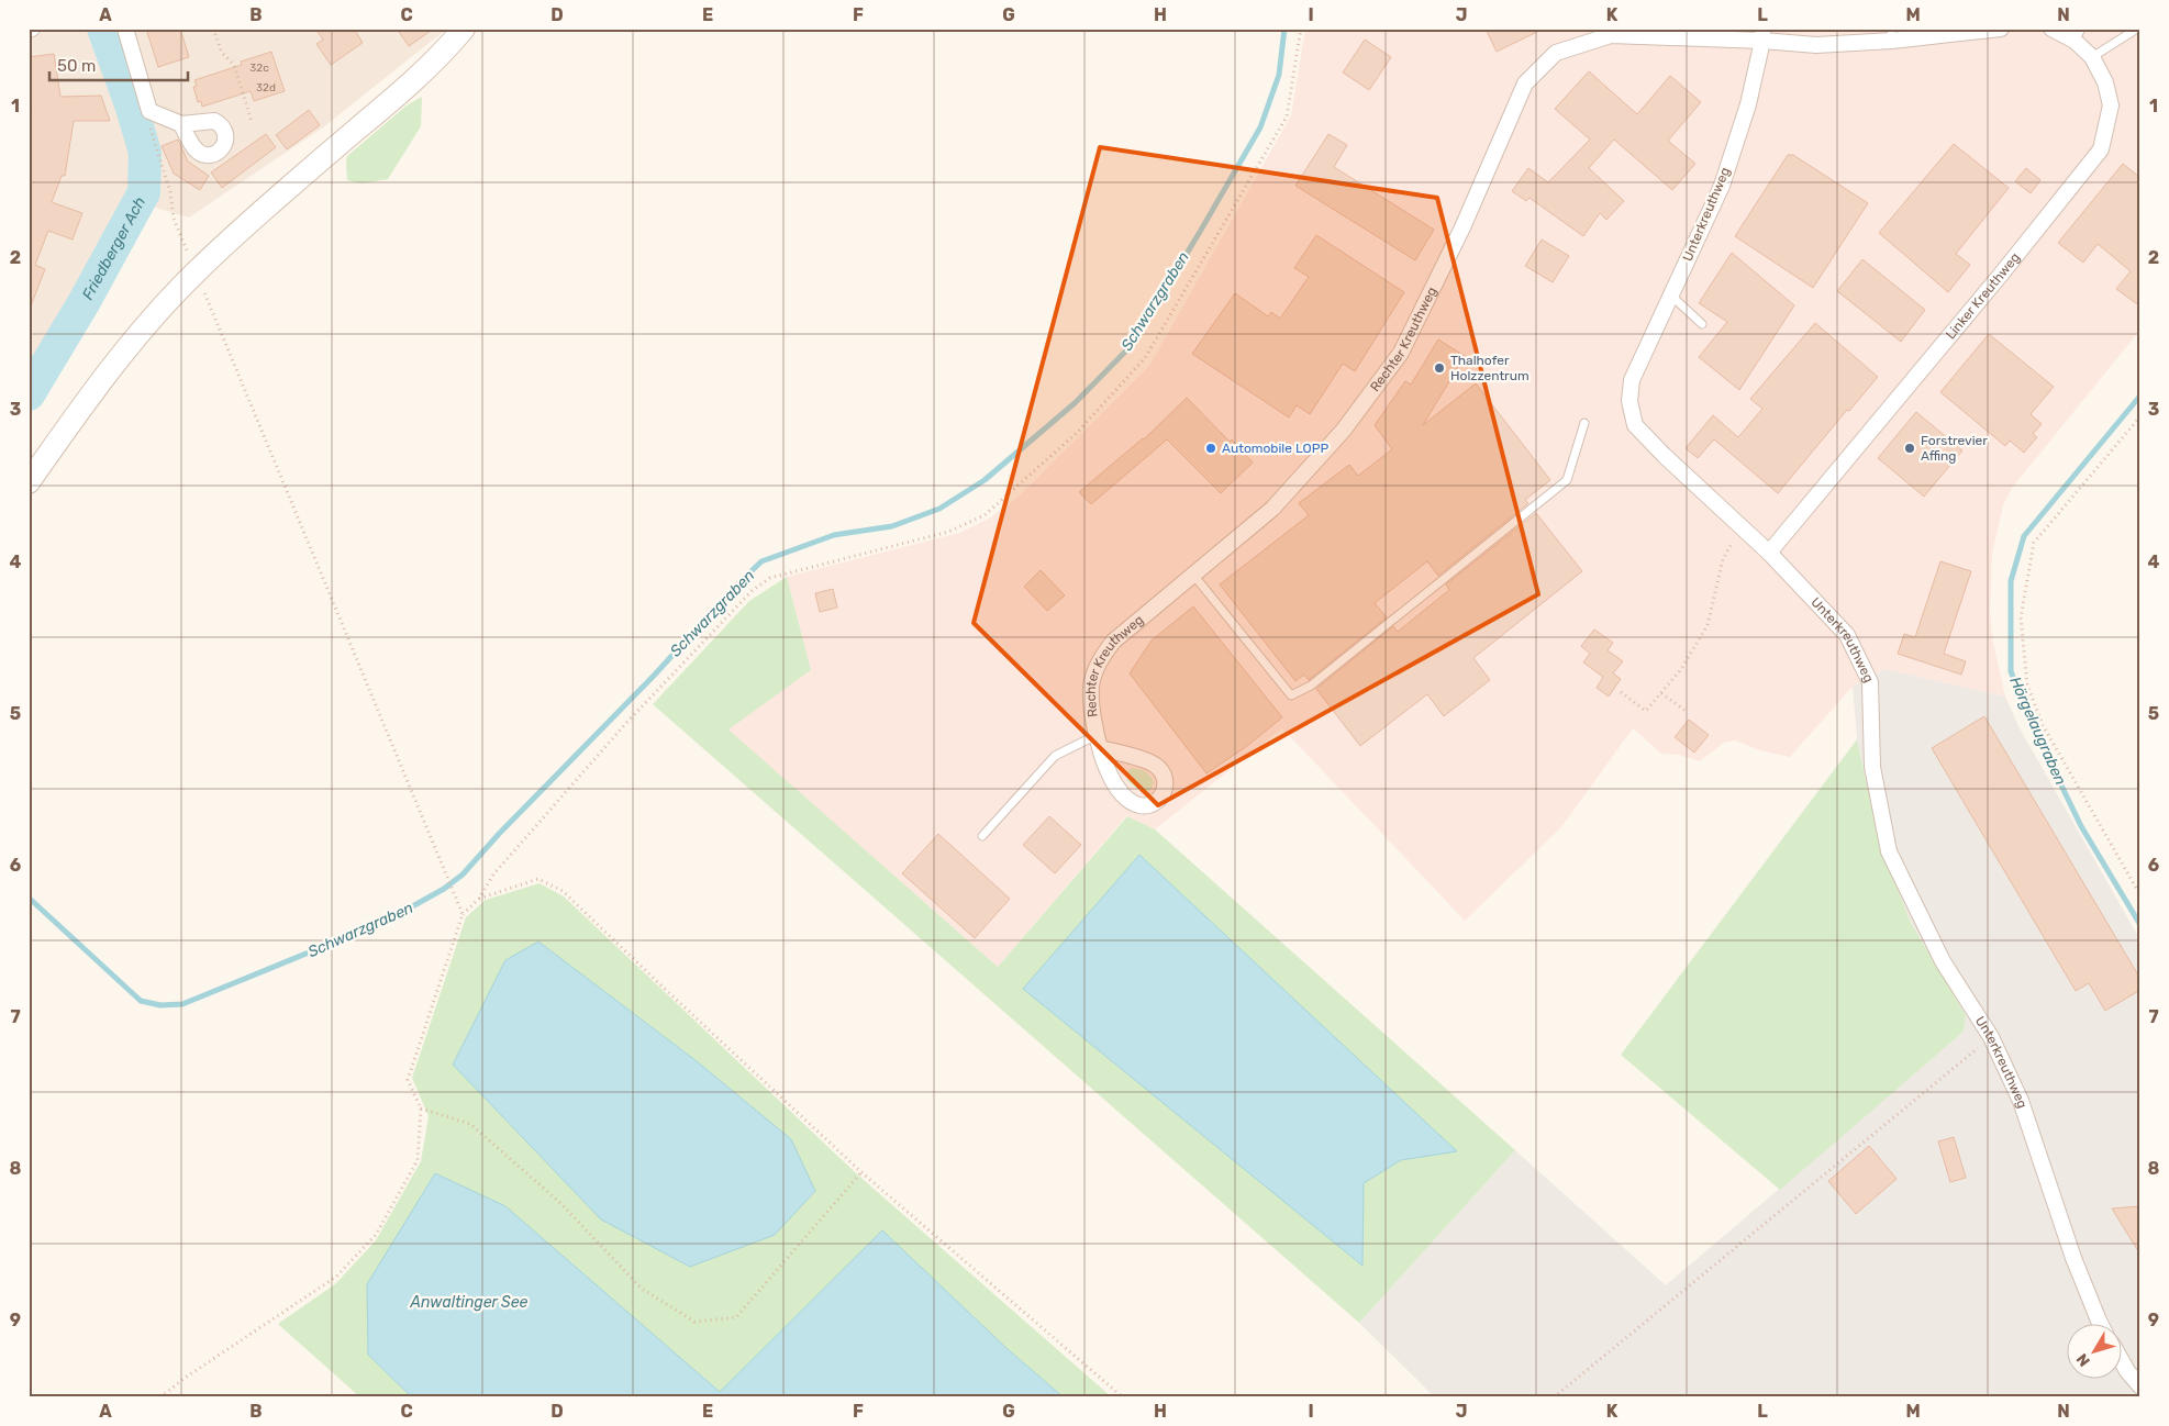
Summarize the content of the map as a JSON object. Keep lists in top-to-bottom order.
{
  "streets": {
    "street": ["Unterkreuthweg", "Linker Kreuthweg", "Rechter Kreuthweg"]
  },
  "crossings": [
    ["Unterkreuthweg", "Linker Kreuthweg"],
    ["Unterkreuthweg", "Rechter Kreuthweg"]
  ],
  "water": [
    "Friedberger Ach",
    "Schwarzgraben",
    "Hörgelaugraben",
    "Anwaltinger See"
  ],
  "places": ["Thalhofer Holzzentrum", "Automobile LOPP", "Forstrevier Affing"],
  "house_numbers": ["32c", "32d"],
  "scale_bar": "50 m",
  "north": "bottom left",
  "grid": {
    "columns": [
      "A",
      "B",
      "C",
      "D",
      "E",
      "F",
      "G",
      "H",
      "I",
      "J",
      "K",
      "L",
      "M",
      "N"
    ],
    "rows": [
      "1",
      "2",
      "3",
      "4",
      "5",
      "6",
      "7",
      "8",
      "9"
    ]
  }
}
